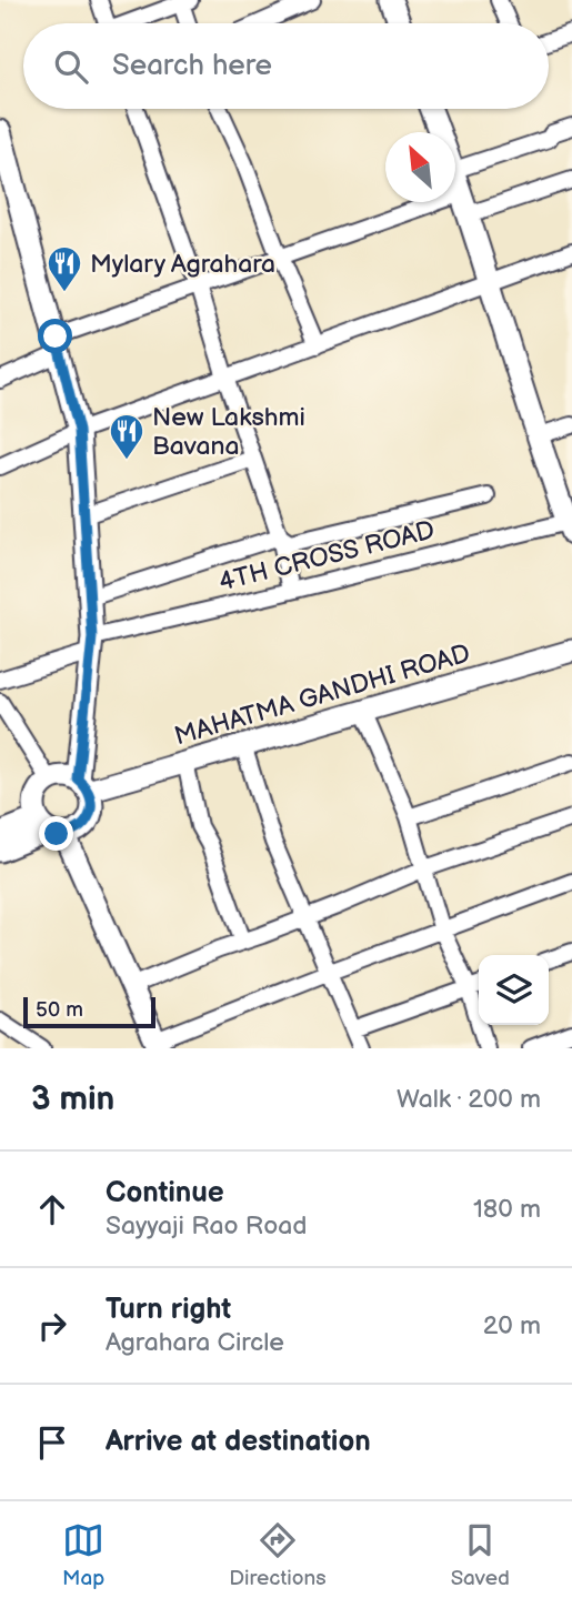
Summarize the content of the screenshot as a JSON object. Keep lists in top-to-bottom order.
{
  "streets": {
    "main road": ["MAHATMA GANDHI ROAD"],
    "street": ["4TH CROSS ROAD"]
  },
  "places": {
    "restaurant": ["Mylary Agrahara", "New Lakshmi Bavana"]
  },
  "scale_bar": "50 m",
  "north": "top left",
  "page": {
    "search": "Search here",
    "scale": "50 m",
    "heading": ["3 min", "Walk · 200 m"],
    "list": [
      ["Continue", "Sayyaji Rao Road", "180 m"],
      ["Turn right", "Agrahara Circle", "20 m"],
      "Arrive at destination"
    ],
    "nav": ["Map", "Directions", "Saved"]
  }
}
